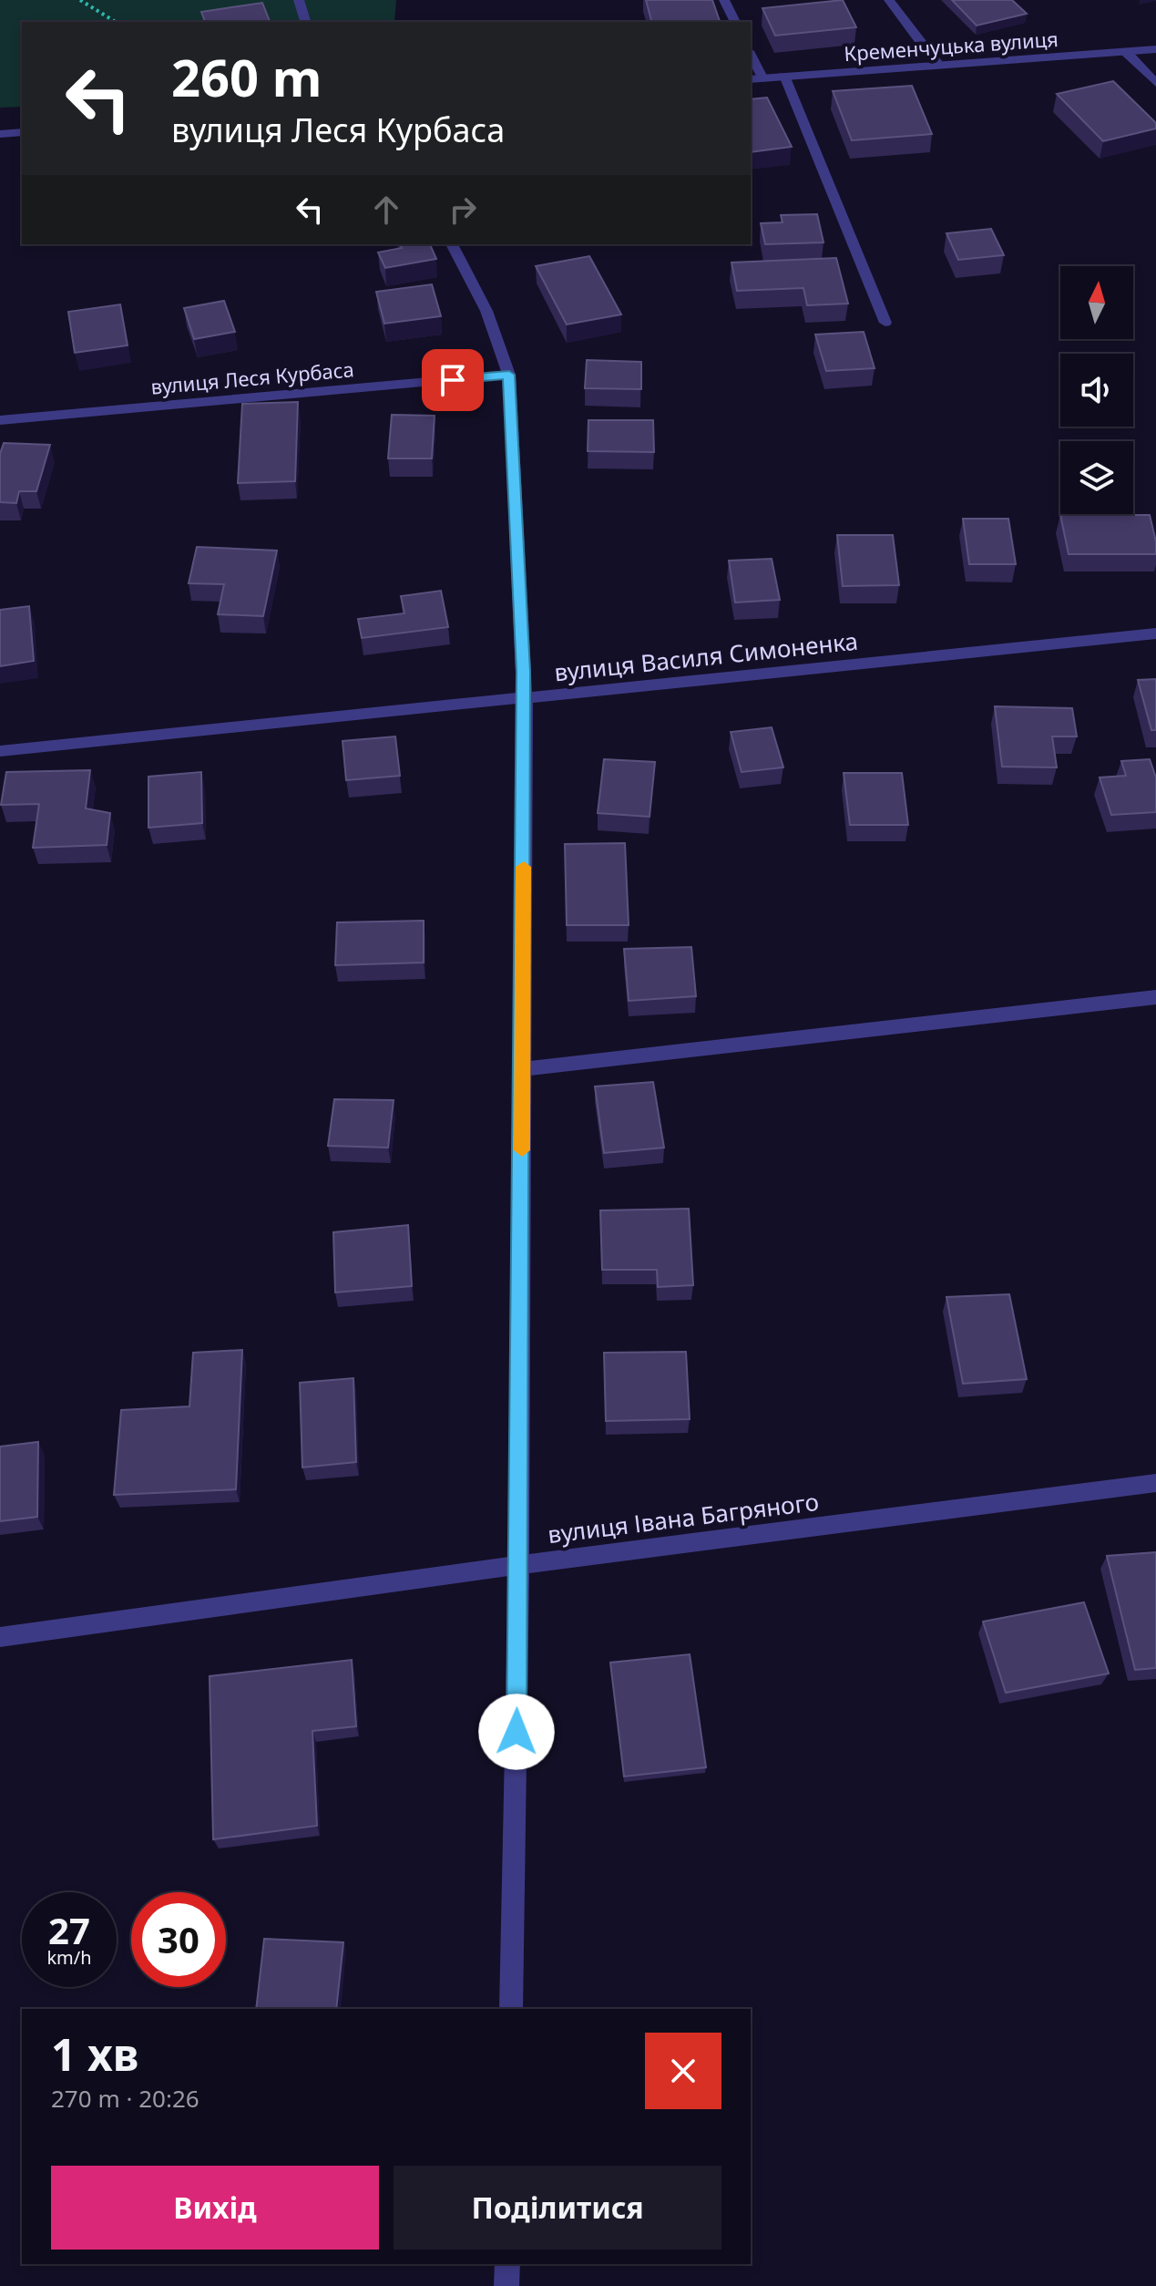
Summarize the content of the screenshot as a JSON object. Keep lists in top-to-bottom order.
{
  "streets": {
    "street": [
      "Кременчуцька вулиця",
      "вулиця Леся Курбаса",
      "вулиця Василя Симоненка",
      "вулиця Івана Багряного"
    ]
  },
  "north": "top",
  "page": {
    "turn": ["260 m", "вулиця Леся Курбаса"],
    "speed": "27 km/h",
    "limit": "30",
    "heading": ["1 хв", "270 m · 20:26"],
    "buttons": ["Вихід", "Поділитися"]
  }
}
